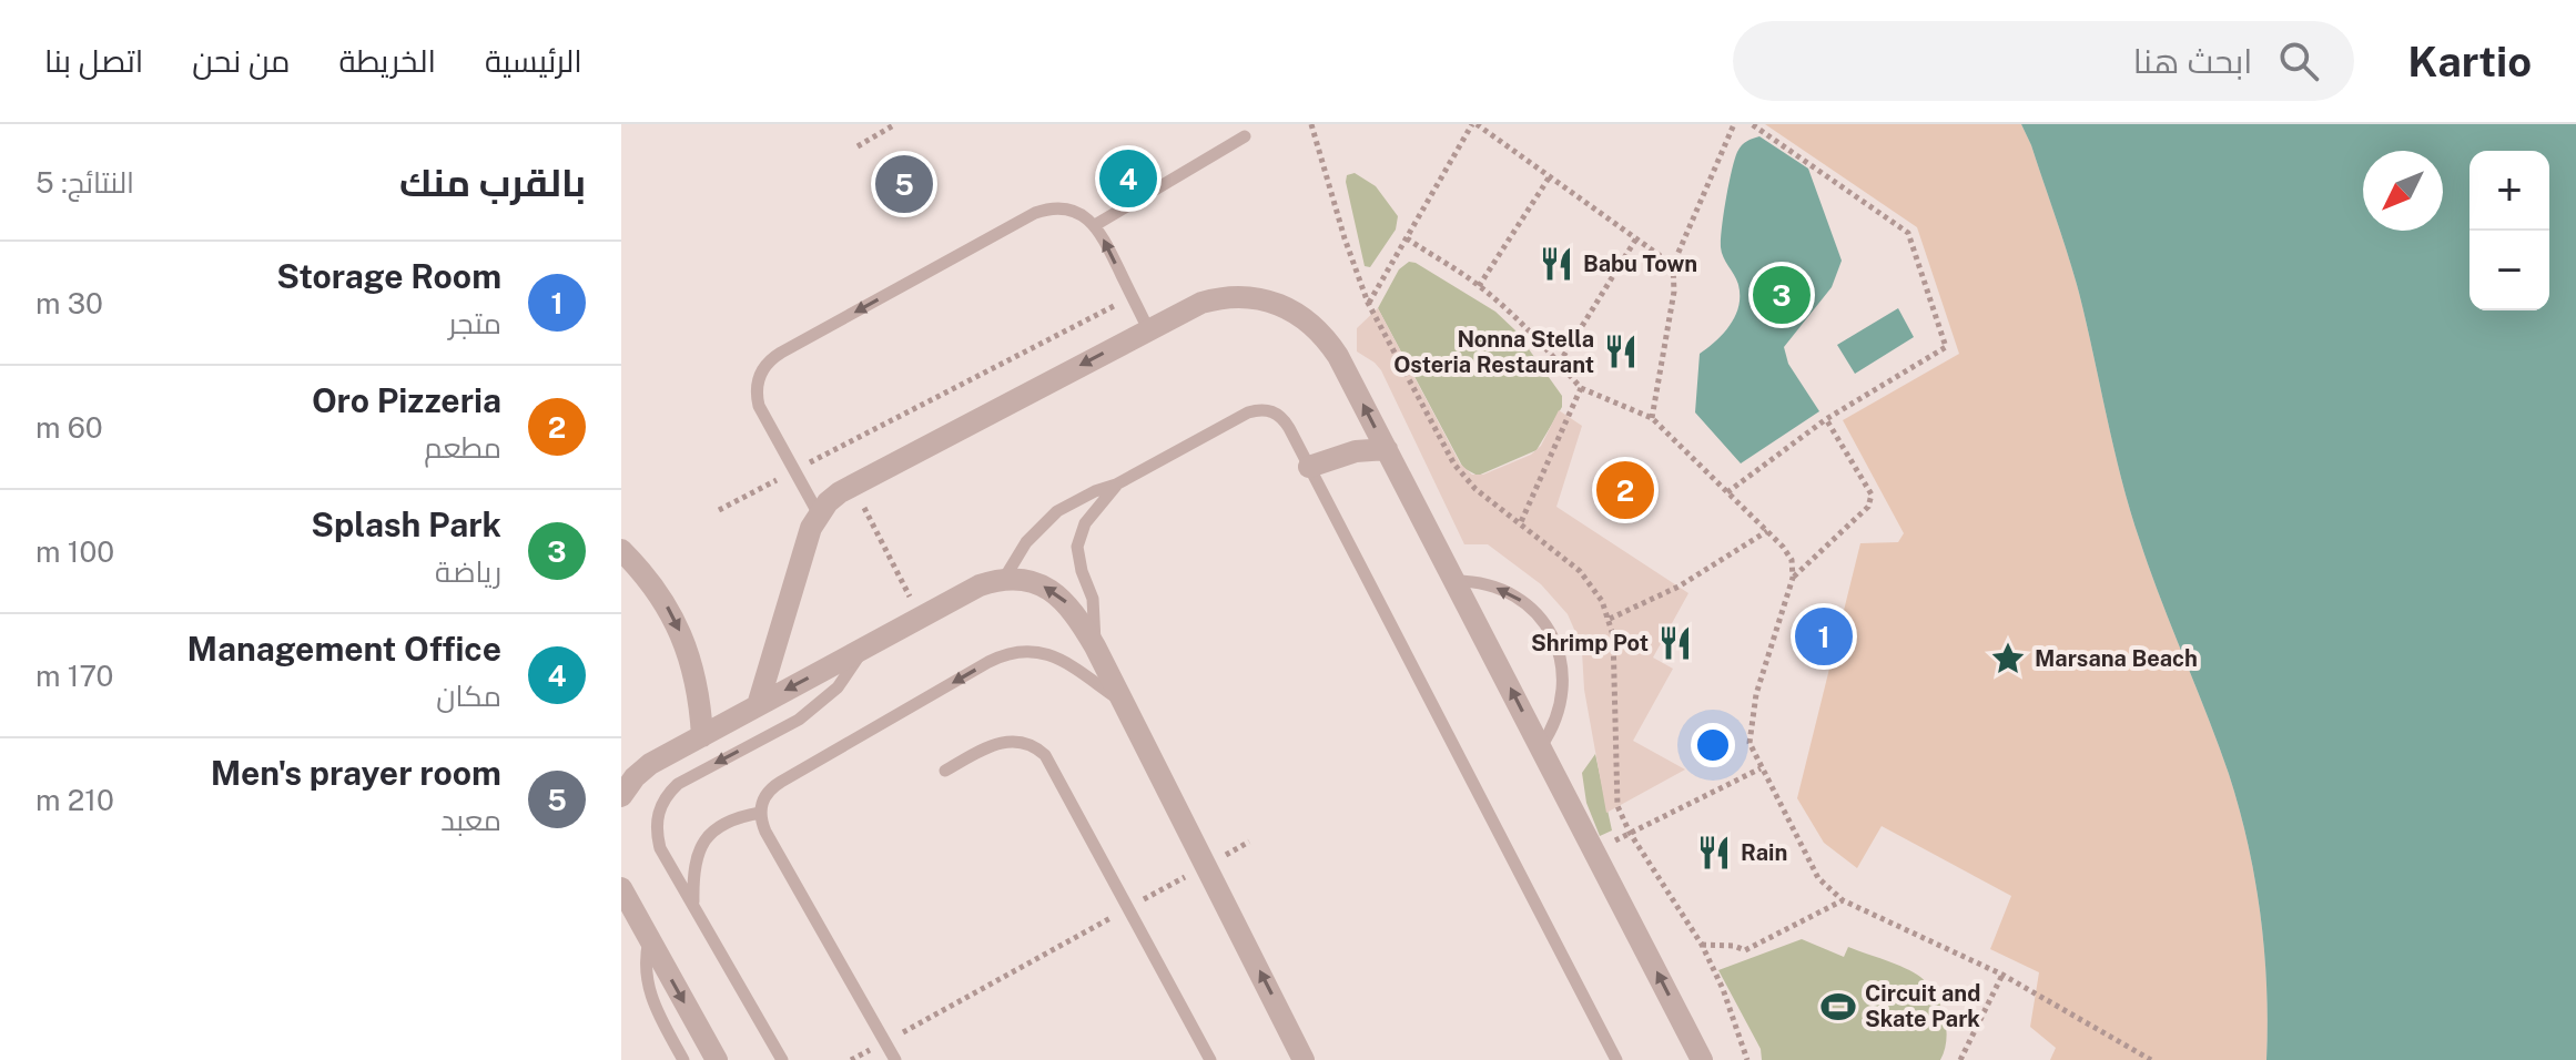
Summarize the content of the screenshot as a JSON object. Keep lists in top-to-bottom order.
{
  "places": {
    "restaurant": [
      "Babu Town",
      "Nonna Stella Osteria Restaurant",
      "Shrimp Pot",
      "Rain"
    ],
    "place": ["Marsana Beach"],
    "sports": ["Circuit and Skate Park"]
  },
  "north": "bottom left",
  "page": {
    "header": "Kartio",
    "search": "ابحث هنا",
    "nav": [
      "الرئيسية",
      "الخريطة",
      "من نحن",
      "اتصل بنا"
    ],
    "heading": ["بالقرب منك", "النتائج: 5"],
    "pins": [
      "4",
      "5",
      "3",
      "2",
      "1"
    ],
    "map_buttons": ["+", "−"],
    "list": [
      {
        "mark": "1",
        "name": "Storage Room",
        "note": "متجر",
        "value": "30 m"
      },
      {
        "mark": "2",
        "name": "Oro Pizzeria",
        "note": "مطعم",
        "value": "60 m"
      },
      {
        "mark": "3",
        "name": "Splash Park",
        "note": "رياضة",
        "value": "100 m"
      },
      {
        "mark": "4",
        "name": "Management Office",
        "note": "مكان",
        "value": "170 m"
      },
      {
        "mark": "5",
        "name": "Men's prayer room",
        "note": "معبد",
        "value": "210 m"
      }
    ]
  }
}
